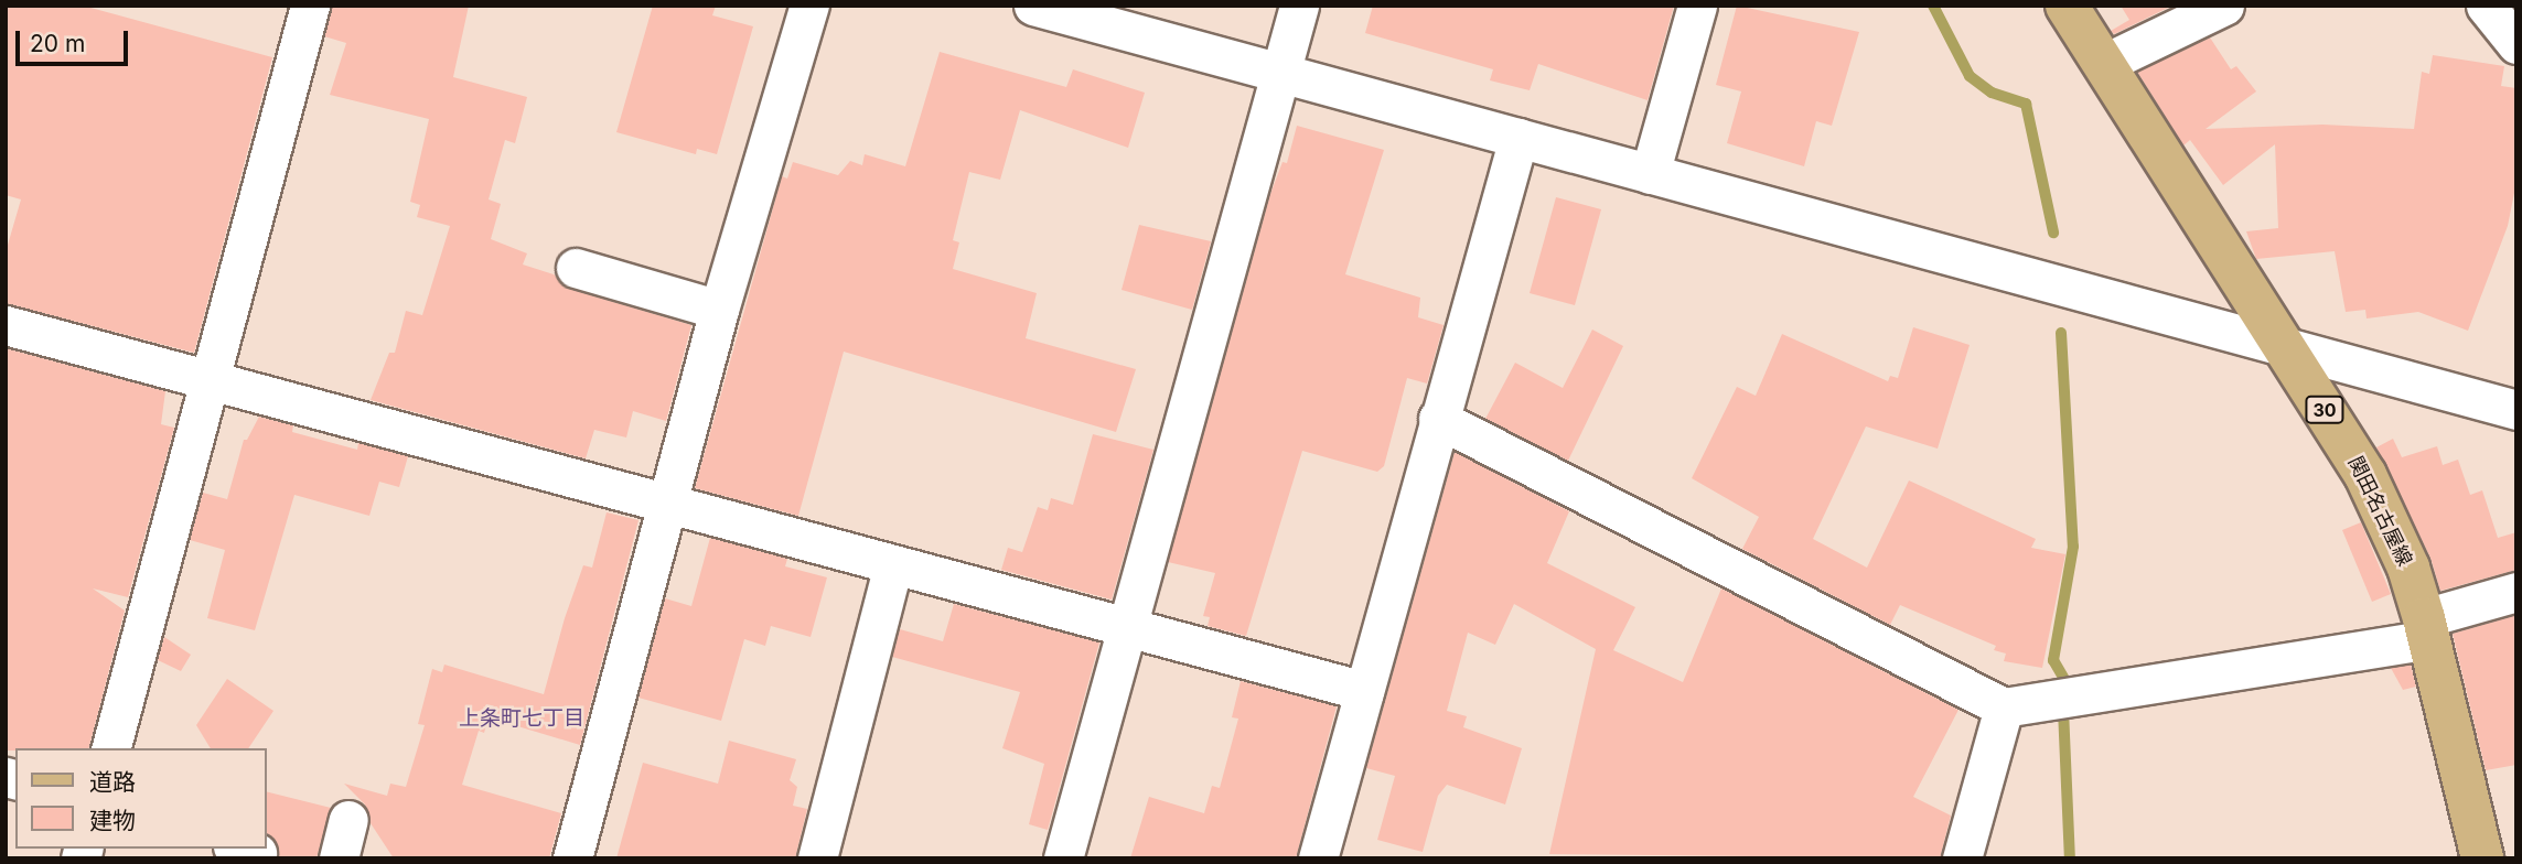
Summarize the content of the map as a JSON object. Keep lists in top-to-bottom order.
{
  "streets": {
    "main road": ["30", "関田名古屋線"]
  },
  "districts": ["上条町七丁目"],
  "legend": ["道路", "建物"],
  "scale_bar": "20 m"
}
